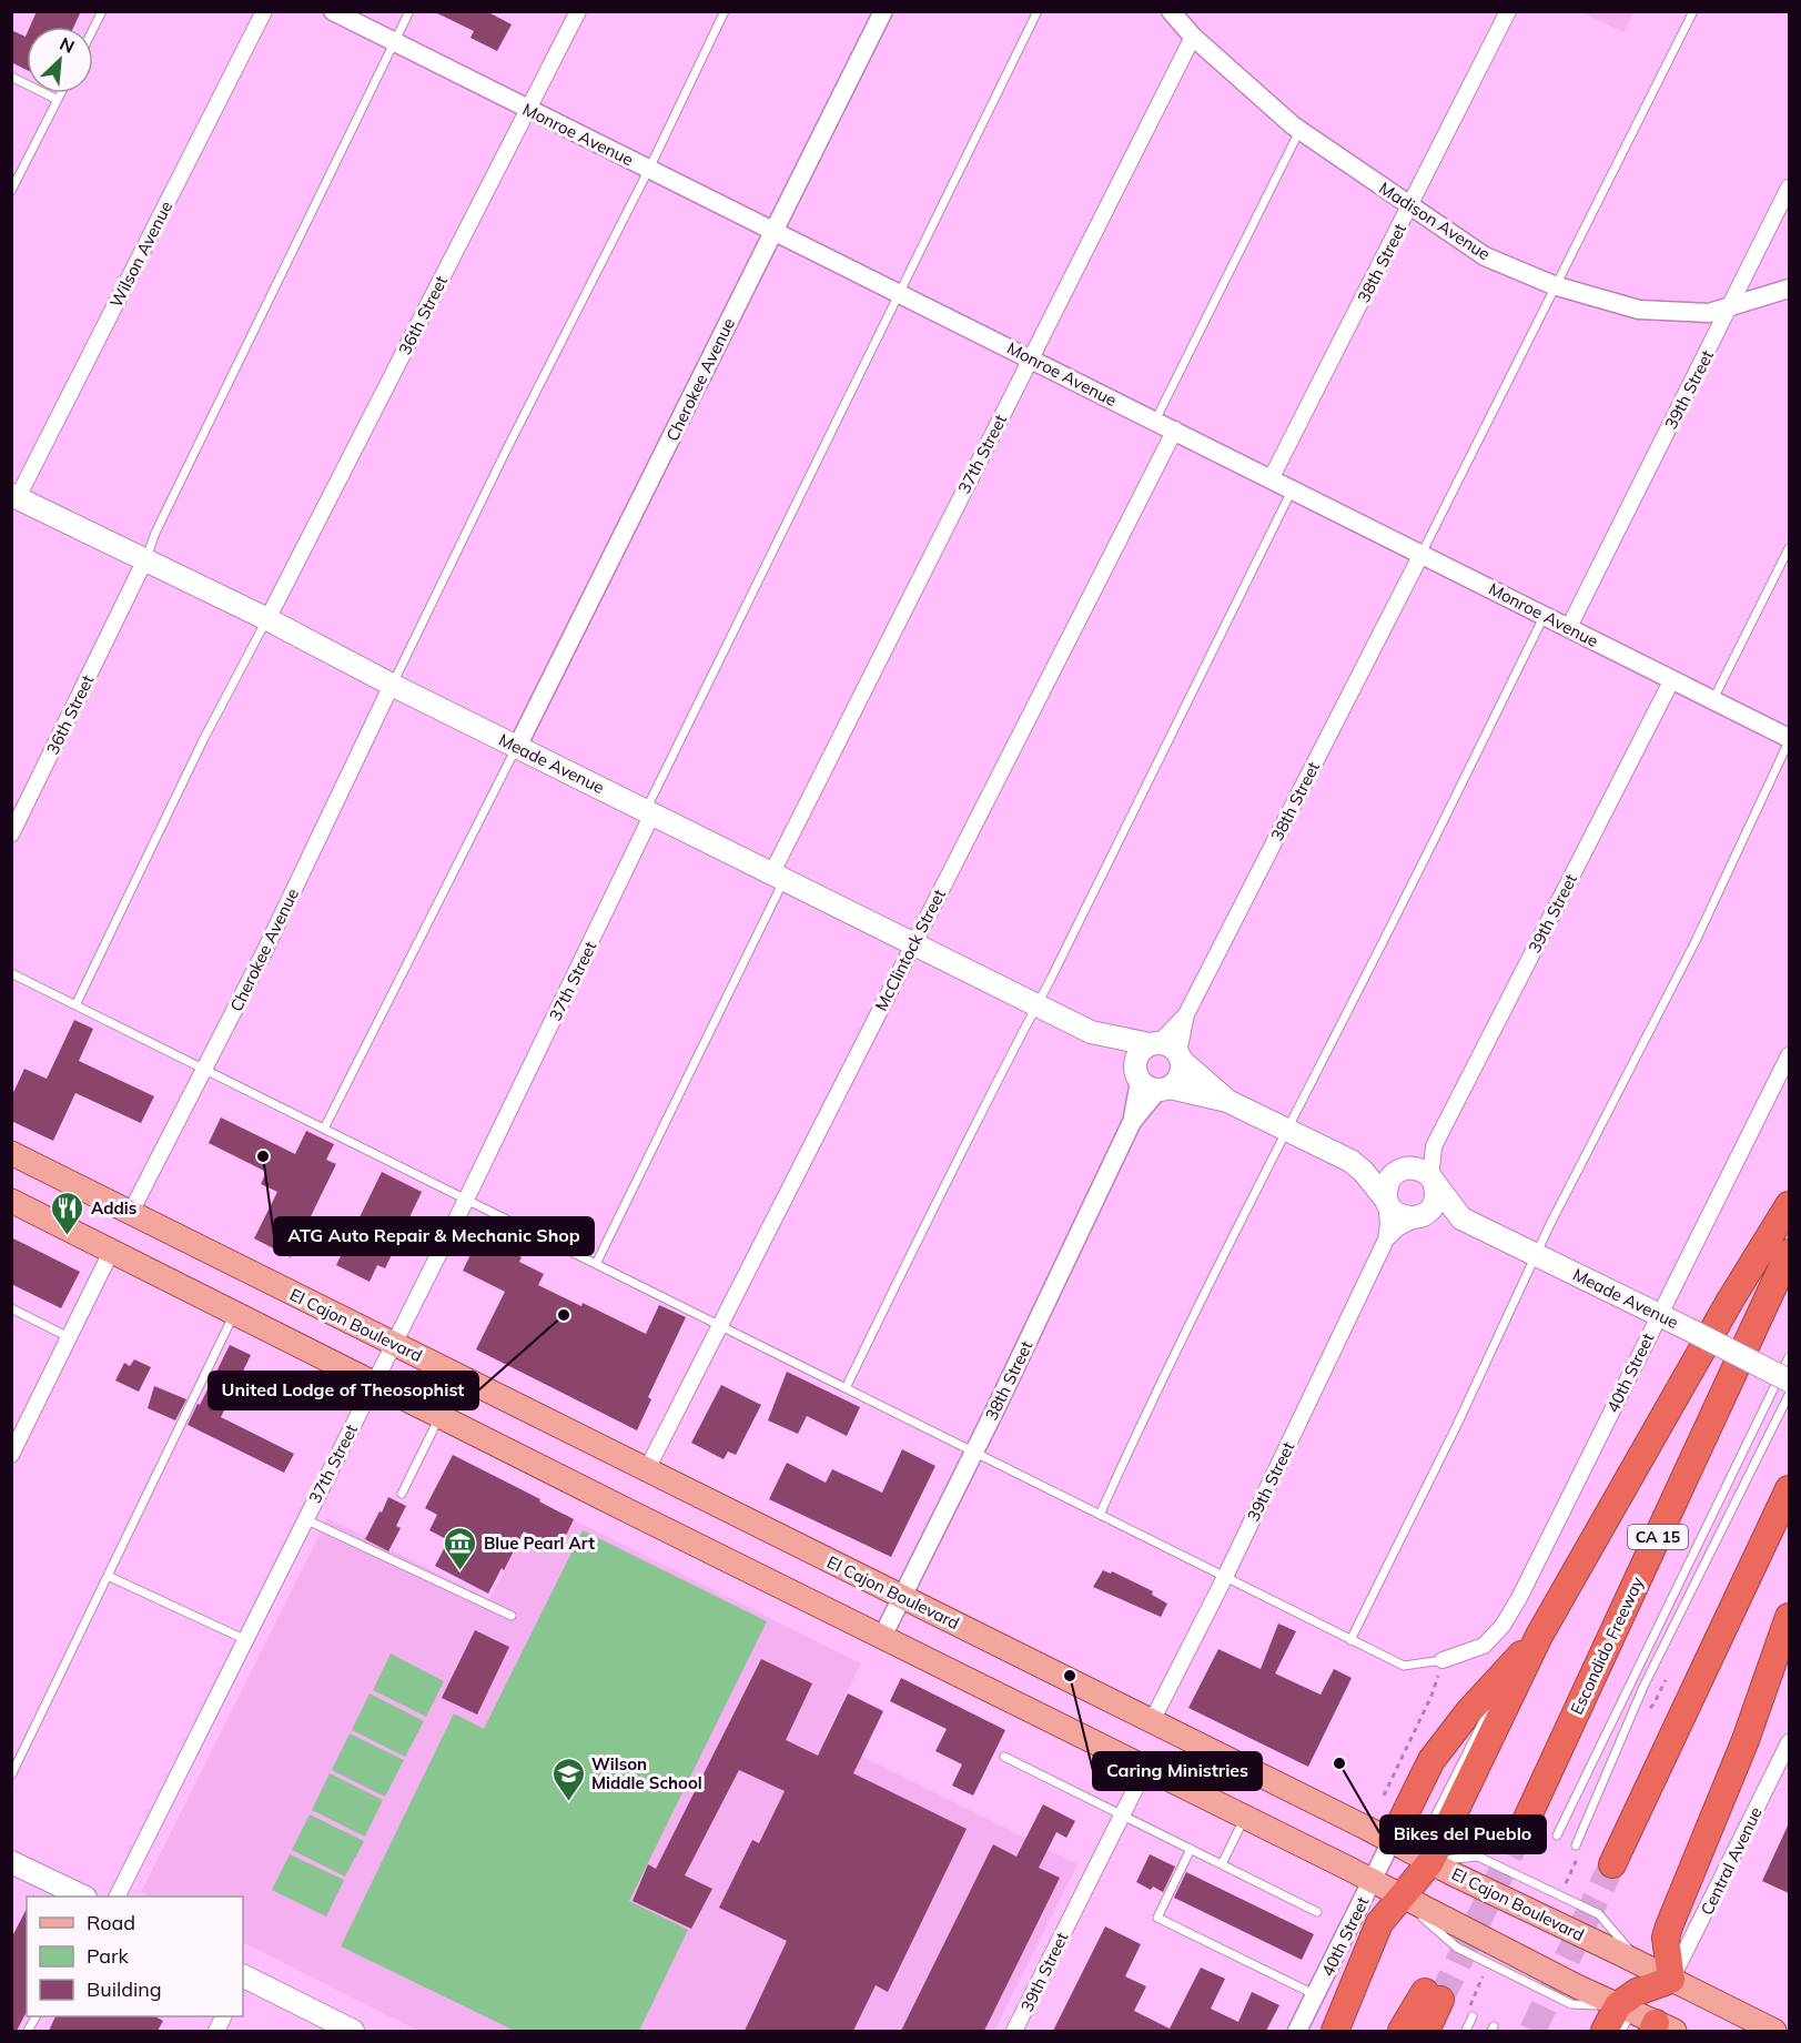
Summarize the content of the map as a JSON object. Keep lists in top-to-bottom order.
{
  "streets": {
    "highway": ["CA 15", "Escondido Freeway"],
    "main road": ["Meade Avenue", "El Cajon Boulevard"],
    "street": [
      "Monroe Avenue",
      "Madison Avenue",
      "Wilson Avenue",
      "38th Street",
      "36th Street",
      "Cherokee Avenue",
      "39th Street",
      "37th Street",
      "McClintock Street",
      "40th Street",
      "Central Avenue"
    ]
  },
  "crossings": [
    ["Monroe Avenue", "38th Street"],
    ["Monroe Avenue", "36th Street"],
    ["Monroe Avenue", "Cherokee Avenue"],
    ["Monroe Avenue", "39th Street"],
    ["Monroe Avenue", "37th Street"],
    ["Monroe Avenue", "McClintock Street"],
    ["Madison Avenue", "38th Street"],
    ["Madison Avenue", "39th Street"],
    ["Madison Avenue", "37th Street"],
    ["Wilson Avenue", "Meade Avenue"],
    ["38th Street", "Meade Avenue"],
    ["38th Street", "El Cajon Boulevard"],
    ["36th Street", "Meade Avenue"],
    ["Cherokee Avenue", "Meade Avenue"],
    ["Cherokee Avenue", "El Cajon Boulevard"],
    ["39th Street", "Meade Avenue"],
    ["39th Street", "El Cajon Boulevard"],
    ["37th Street", "Meade Avenue"],
    ["37th Street", "El Cajon Boulevard"],
    ["Meade Avenue", "McClintock Street"],
    ["Meade Avenue", "40th Street"],
    ["McClintock Street", "El Cajon Boulevard"],
    ["El Cajon Boulevard", "40th Street"]
  ],
  "places": {
    "other": [
      "ATG Auto Repair & Mechanic Shop",
      "United Lodge of Theosophist",
      "Caring Ministries",
      "Bikes del Pueblo"
    ],
    "restaurant": ["Addis"],
    "museum": ["Blue Pearl Art"],
    "school or university": ["Wilson Middle School"]
  },
  "legend": ["Road", "Park", "Building"],
  "north": "top right"
}
